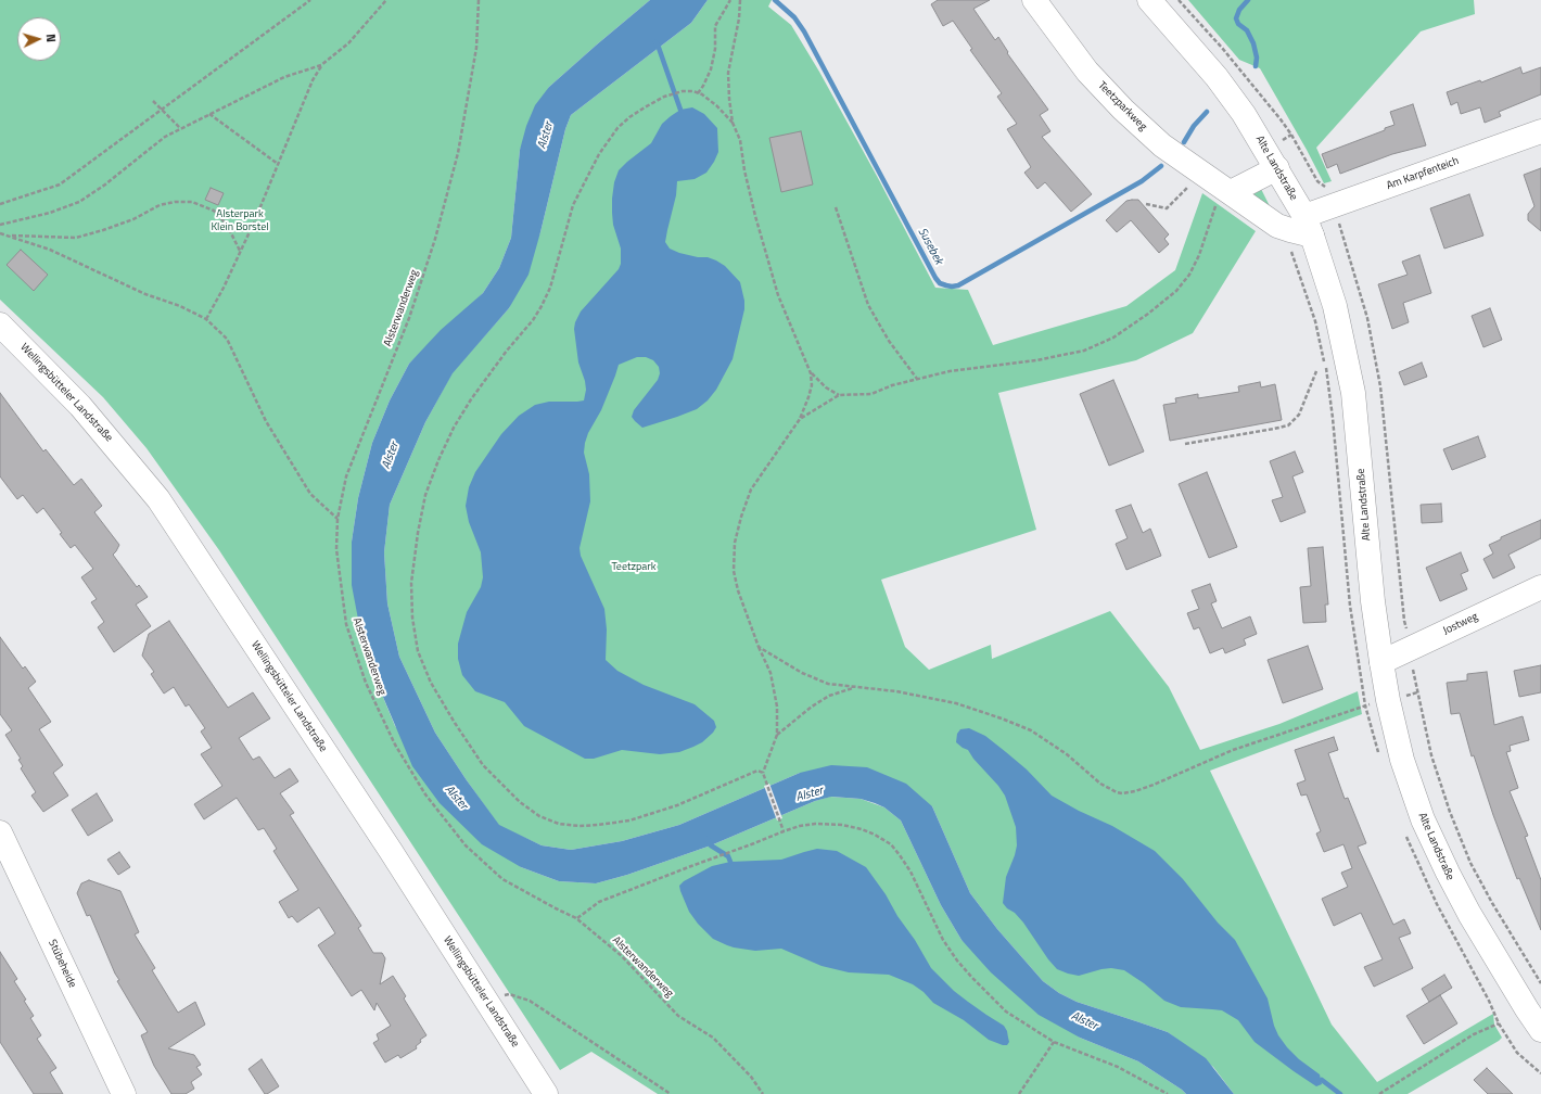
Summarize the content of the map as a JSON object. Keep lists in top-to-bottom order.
{
  "streets": {
    "main road": [
      "Teetzparkweg",
      "Alte Landstraße",
      "Am Karpfenteich",
      "Wellingsbütteler Landstraße",
      "Jostweg",
      "Stübeheide"
    ],
    "path": ["Alsterwanderweg"]
  },
  "crossings": [
    ["Teetzparkweg", "Alte Landstraße"],
    ["Teetzparkweg", "Am Karpfenteich"],
    ["Alte Landstraße", "Am Karpfenteich"],
    ["Alte Landstraße", "Jostweg"]
  ],
  "water": ["Alster", "Susebek"],
  "parks": ["Alsterpark Klein Borstel", "Teetzpark"],
  "north": "right"
}
